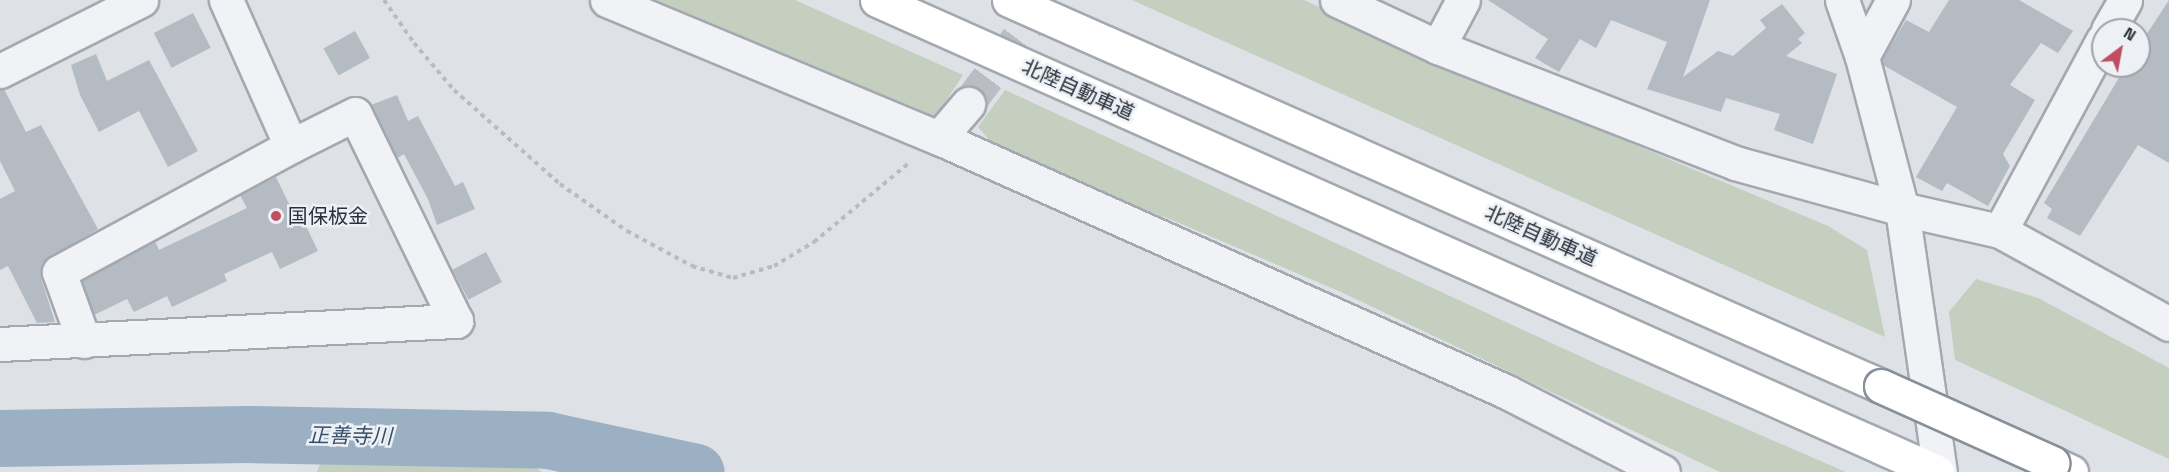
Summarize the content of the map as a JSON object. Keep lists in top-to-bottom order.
{
  "streets": {
    "highway": ["北陸自動車道"]
  },
  "water": ["正善寺川"],
  "places": ["国保板金"],
  "north": "top right"
}
